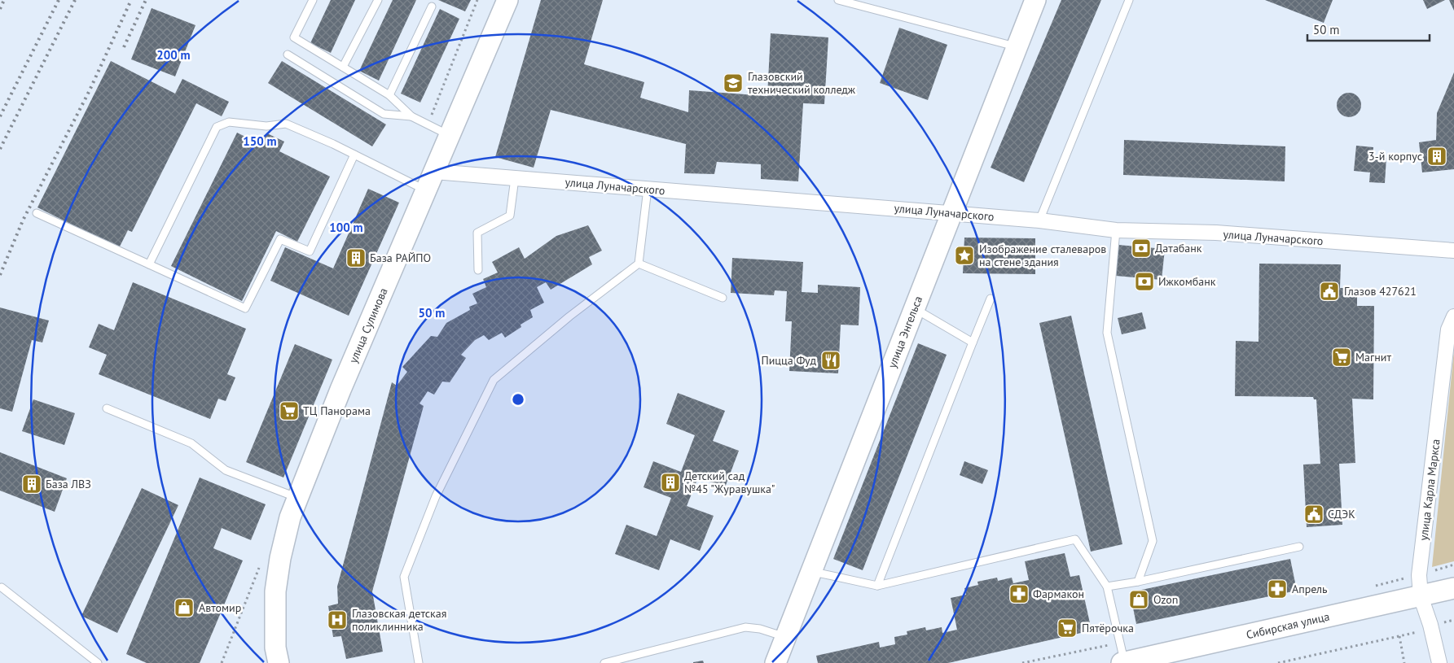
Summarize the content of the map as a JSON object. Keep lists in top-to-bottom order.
{
  "streets": {
    "main road": ["улица Сулимова", "улица Энгельса", "Сибирская улица"],
    "street": ["улица Луначарского", "улица Карла Маркса"]
  },
  "crossings": [
    ["улица Луначарского", "улица Сулимова"],
    ["улица Луначарского", "улица Энгельса"],
    ["улица Карла Маркса", "Сибирская улица"]
  ],
  "places": {
    "school or university": ["Глазовский технический колледж"],
    "building": [
      "3-й корпус",
      "База РАЙПО",
      "Детский сад №45 \"Журавушка\"",
      "База ЛВЗ"
    ],
    "bank": ["Датабанк", "Ижкомбанк"],
    "place": ["Изображение сталеваров на стене здания"],
    "public building": ["Глазов 427621", "СДЭК"],
    "supermarket": ["Магнит", "ТЦ Панорама", "Пятёрочка"],
    "restaurant": ["Пицца Фуд"],
    "pharmacy": ["Апрель", "Фармакон"],
    "shop": ["Ozon", "Автомир"],
    "hospital": ["Глазовская детская поликлинника"]
  },
  "scale_bar": "50 m",
  "rings": [
    "200 m",
    "150 m",
    "100 m",
    "50 m"
  ]
}
